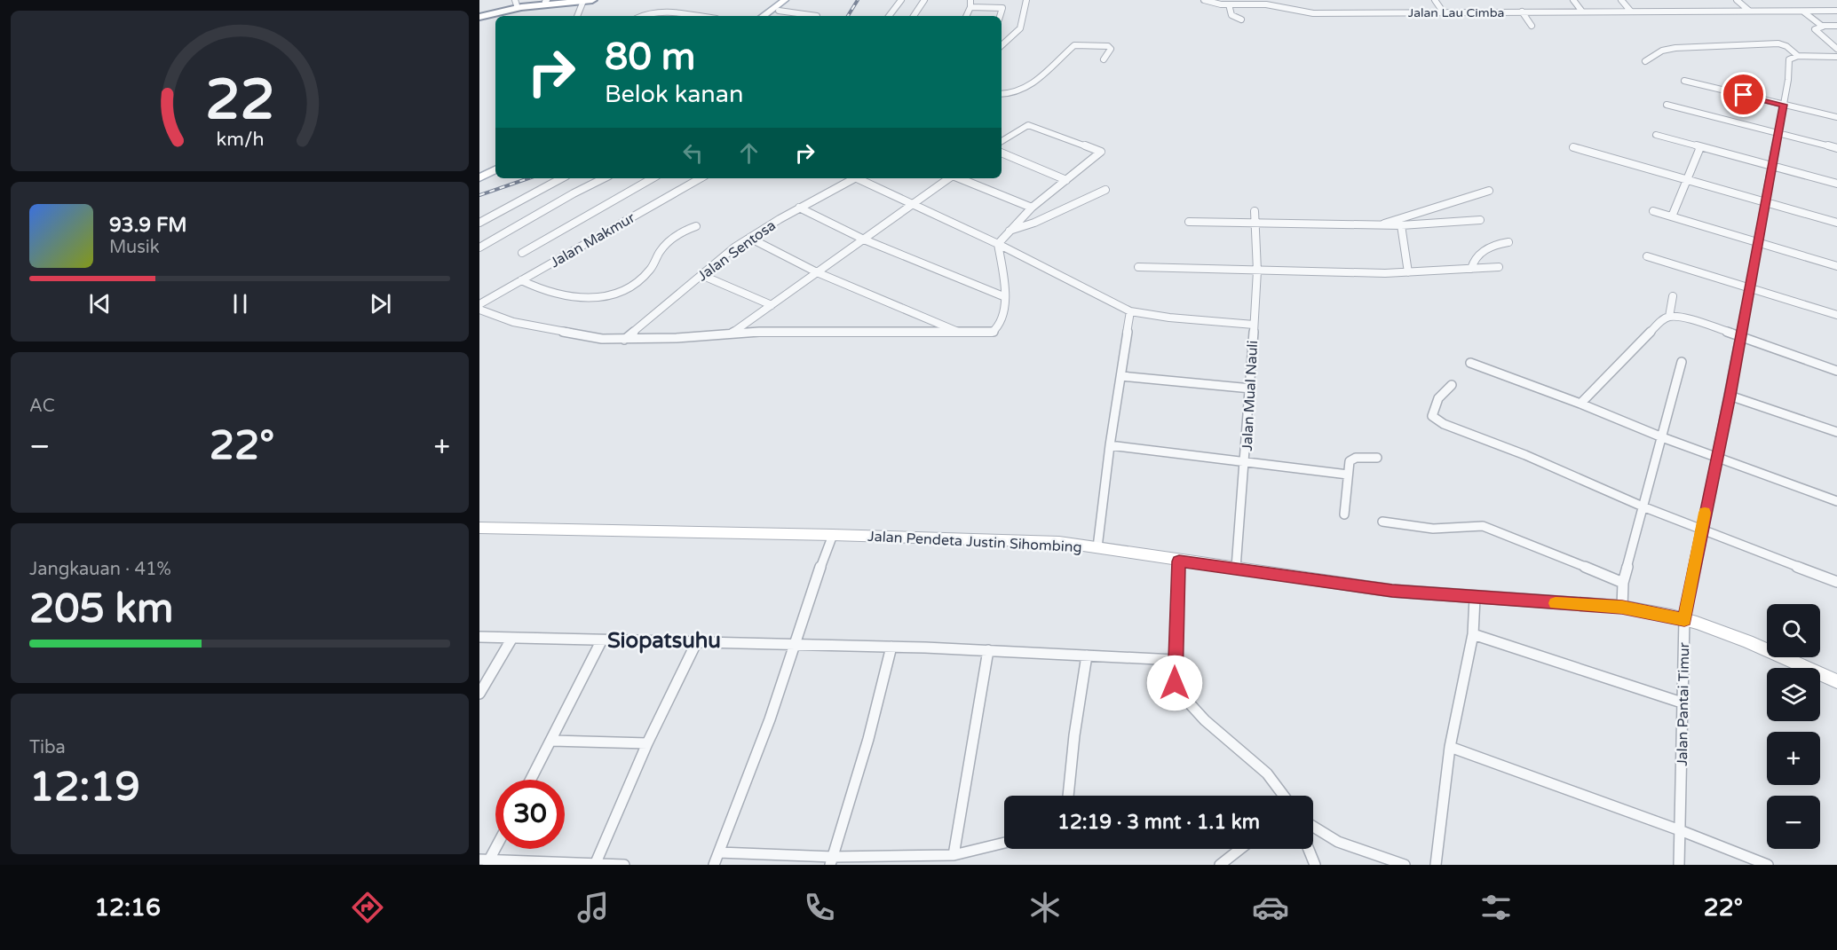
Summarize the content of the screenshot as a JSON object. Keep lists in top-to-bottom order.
{
  "streets": {
    "street": [
      "Jalan Lau Cimba",
      "Jalan Makmur",
      "Jalan Sentosa",
      "Jalan Mual Nauli",
      "Jalan Pendeta Justin Sihombing",
      "Jalan Pantai Timur"
    ]
  },
  "crossings": [
    ["Jalan Mual Nauli", "Jalan Pendeta Justin Sihombing"],
    ["Jalan Pendeta Justin Sihombing", "Jalan Pantai Timur"]
  ],
  "districts": ["Siopatsuhu"],
  "page": {
    "turn": ["80 m", "Belok kanan"],
    "song": ["93.9 FM", "Musik"],
    "tile": [
      "AC",
      ["Jangkauan · 41%", "205 km"],
      ["Tiba", "12:19"]
    ],
    "heat": ["−", "22°", "+"],
    "map_buttons": ["+", "−"],
    "limit": "30",
    "trip": "12:19 · 3 mnt · 1.1 km",
    "tabs": ["12:16", "22°"],
    "gauge": ["22", "km/h"]
  }
}
